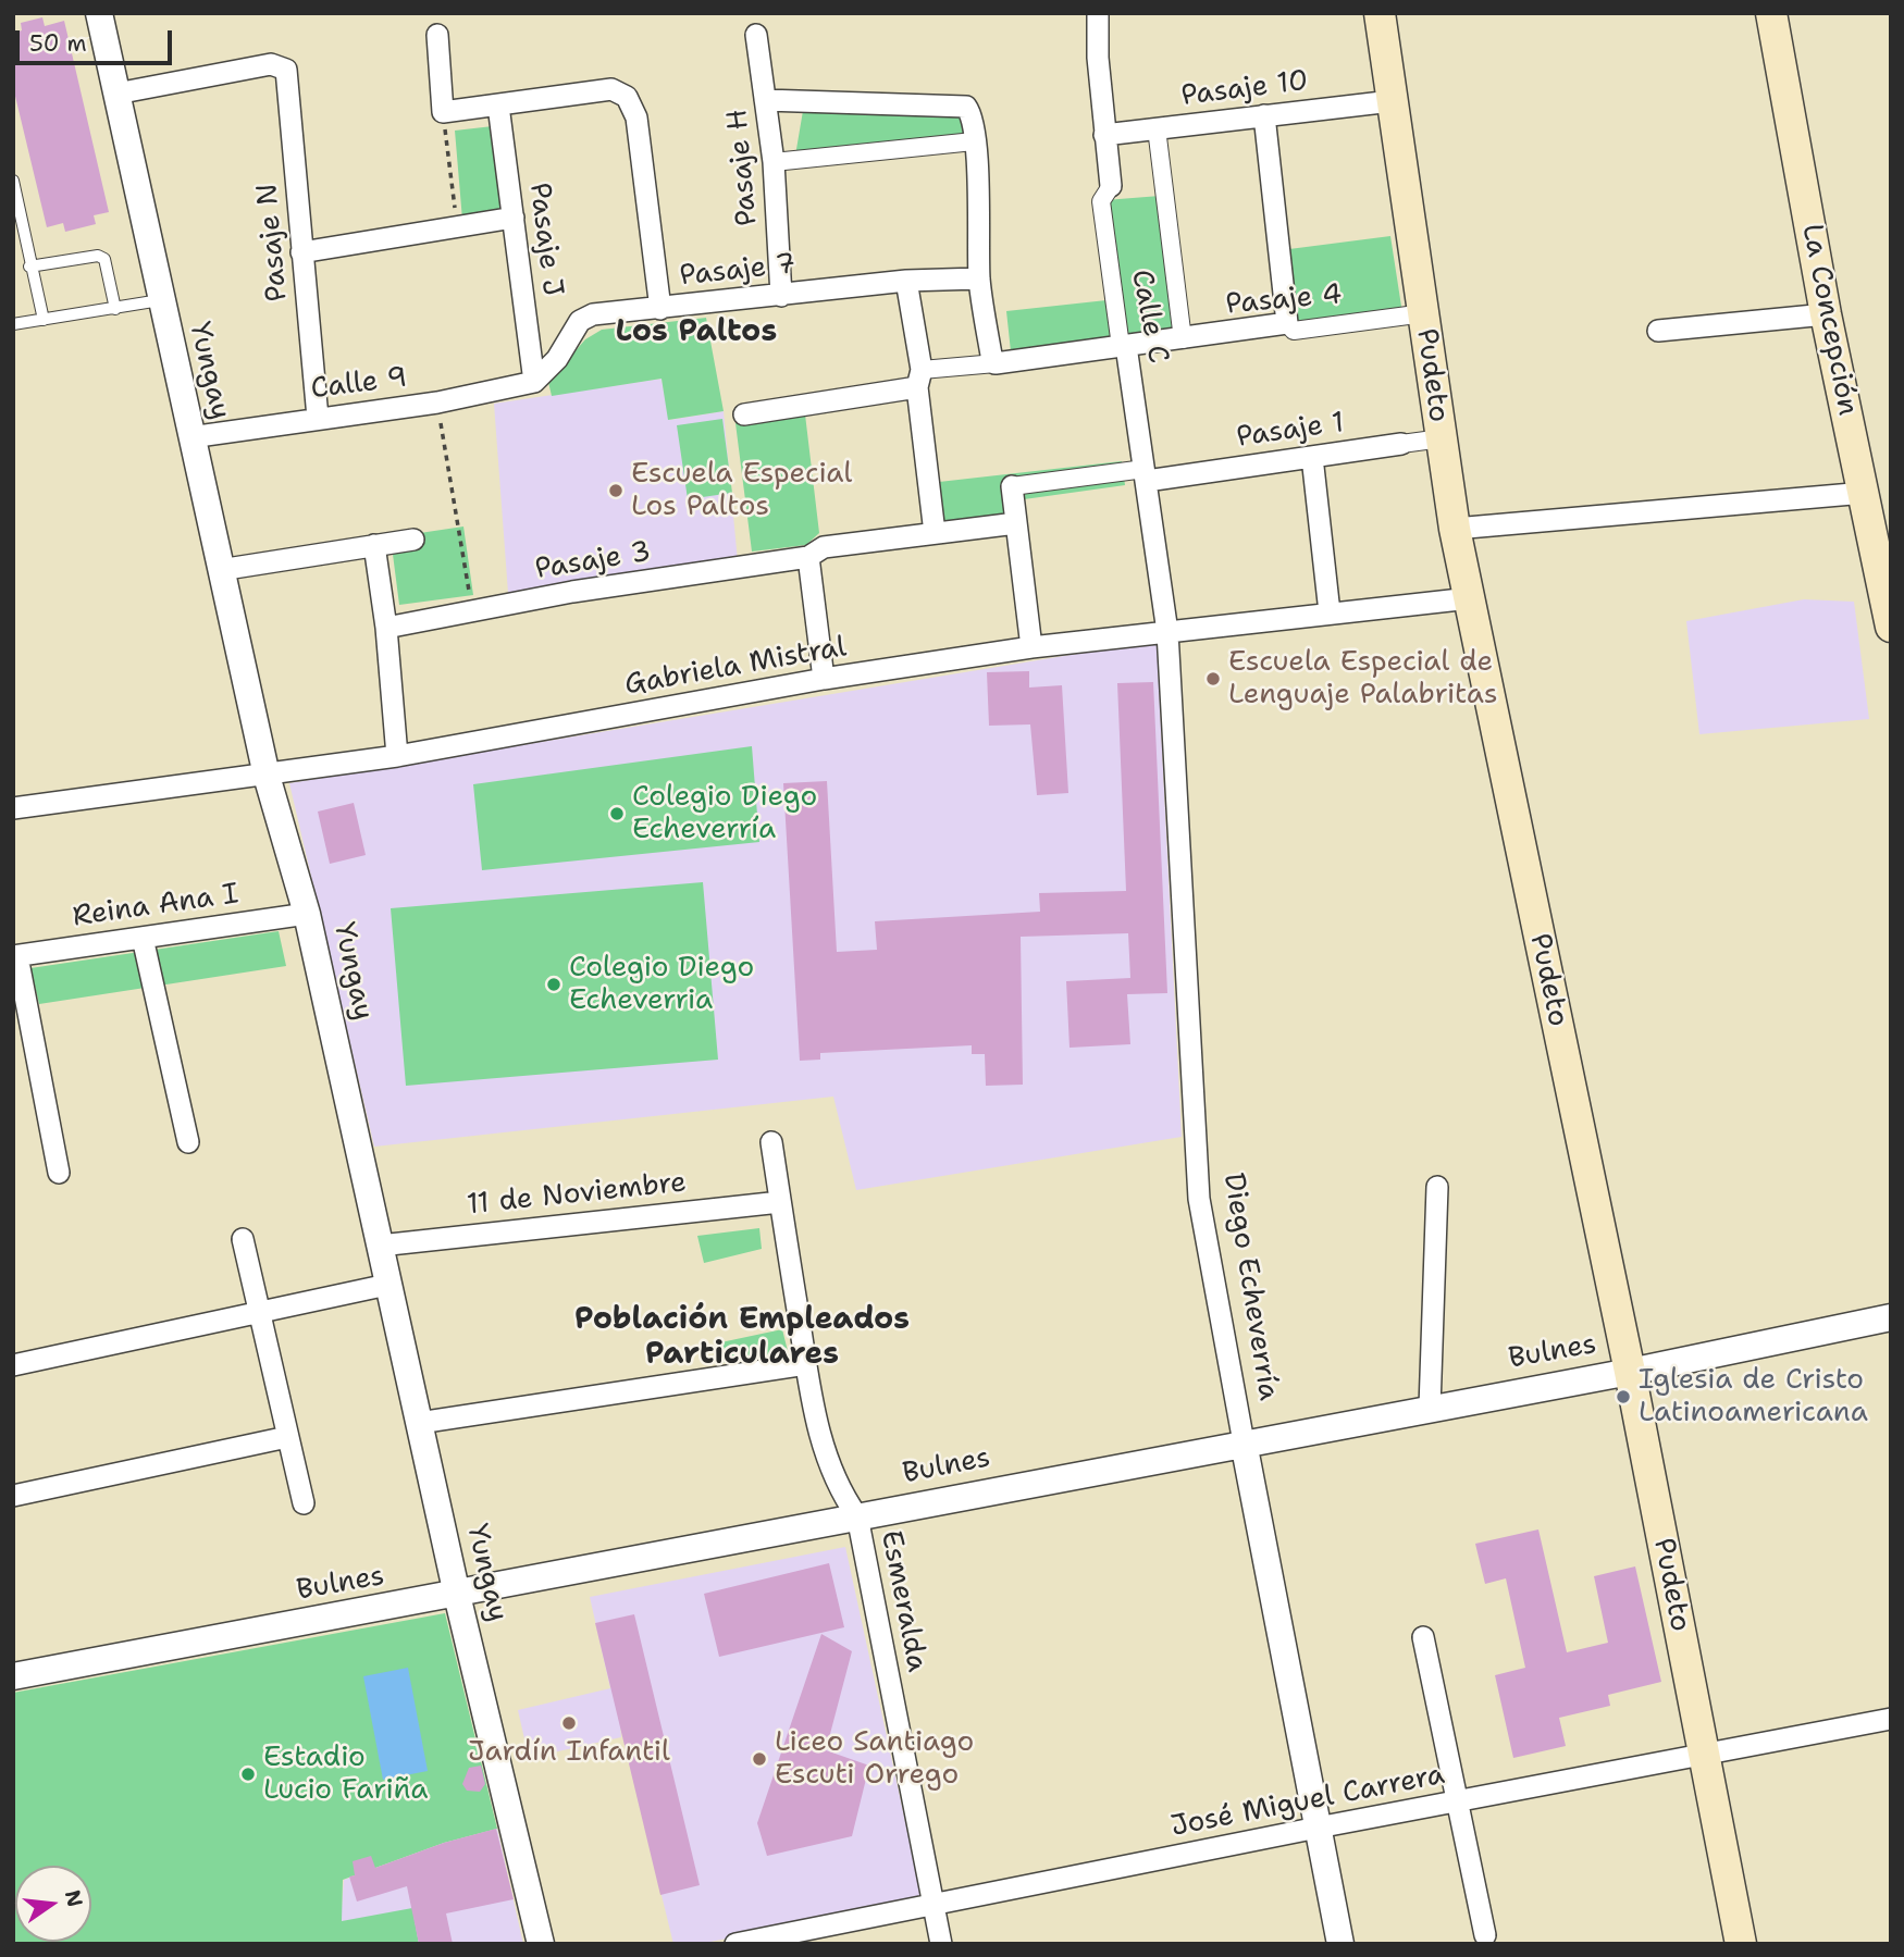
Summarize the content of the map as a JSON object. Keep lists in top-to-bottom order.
{
  "streets": {
    "main road": ["La Concepción", "Pudeto"],
    "street": [
      "Pasaje 10",
      "Pasaje H",
      "Pasaje J",
      "Pasaje N",
      "Pasaje 7",
      "Pasaje 4",
      "Calle C",
      "Yungay",
      "Calle 9",
      "Pasaje 1",
      "Pasaje 3",
      "Gabriela Mistral",
      "Reina Ana I",
      "11 de Noviembre",
      "Diego Echeverría",
      "Bulnes",
      "Esmeralda",
      "José Miguel Carrera"
    ]
  },
  "crossings": [
    ["Pasaje 10", "Calle C"],
    ["Pasaje 10", "Pudeto"],
    ["Pasaje H", "Pasaje 7"],
    ["Pasaje J", "Pasaje 7"],
    ["Pasaje J", "Calle 9"],
    ["Pasaje N", "Yungay"],
    ["Pasaje N", "Calle 9"],
    ["Pasaje 7", "Calle 9"],
    ["Pasaje 4", "Calle C"],
    ["Pasaje 4", "Pudeto"],
    ["Calle C", "Pasaje 1"],
    ["Calle C", "Gabriela Mistral"],
    ["Calle C", "Diego Echeverría"],
    ["Yungay", "Calle 9"],
    ["Yungay", "Gabriela Mistral"],
    ["Yungay", "Reina Ana I"],
    ["Yungay", "11 de Noviembre"],
    ["Yungay", "Bulnes"],
    ["Pudeto", "Pasaje 1"],
    ["Pudeto", "Gabriela Mistral"],
    ["Pudeto", "Bulnes"],
    ["Pudeto", "José Miguel Carrera"],
    ["Gabriela Mistral", "Diego Echeverría"],
    ["11 de Noviembre", "Esmeralda"],
    ["Diego Echeverría", "Bulnes"],
    ["Diego Echeverría", "José Miguel Carrera"],
    ["Bulnes", "Esmeralda"],
    ["Esmeralda", "José Miguel Carrera"]
  ],
  "districts": ["Los Paltos", "Población Empleados Particulares"],
  "places": [
    "Escuela Especial Los Paltos",
    "Escuela Especial de Lenguaje Palabritas",
    "Colegio Diego Echeverría",
    "Colegio Diego Echeverria",
    "Iglesia de Cristo Latinoamericana",
    "Jardín Infantil",
    "Liceo Santiago Escuti Orrego",
    "Estadio Lucio Fariña"
  ],
  "scale_bar": "50 m",
  "north": "right"
}
